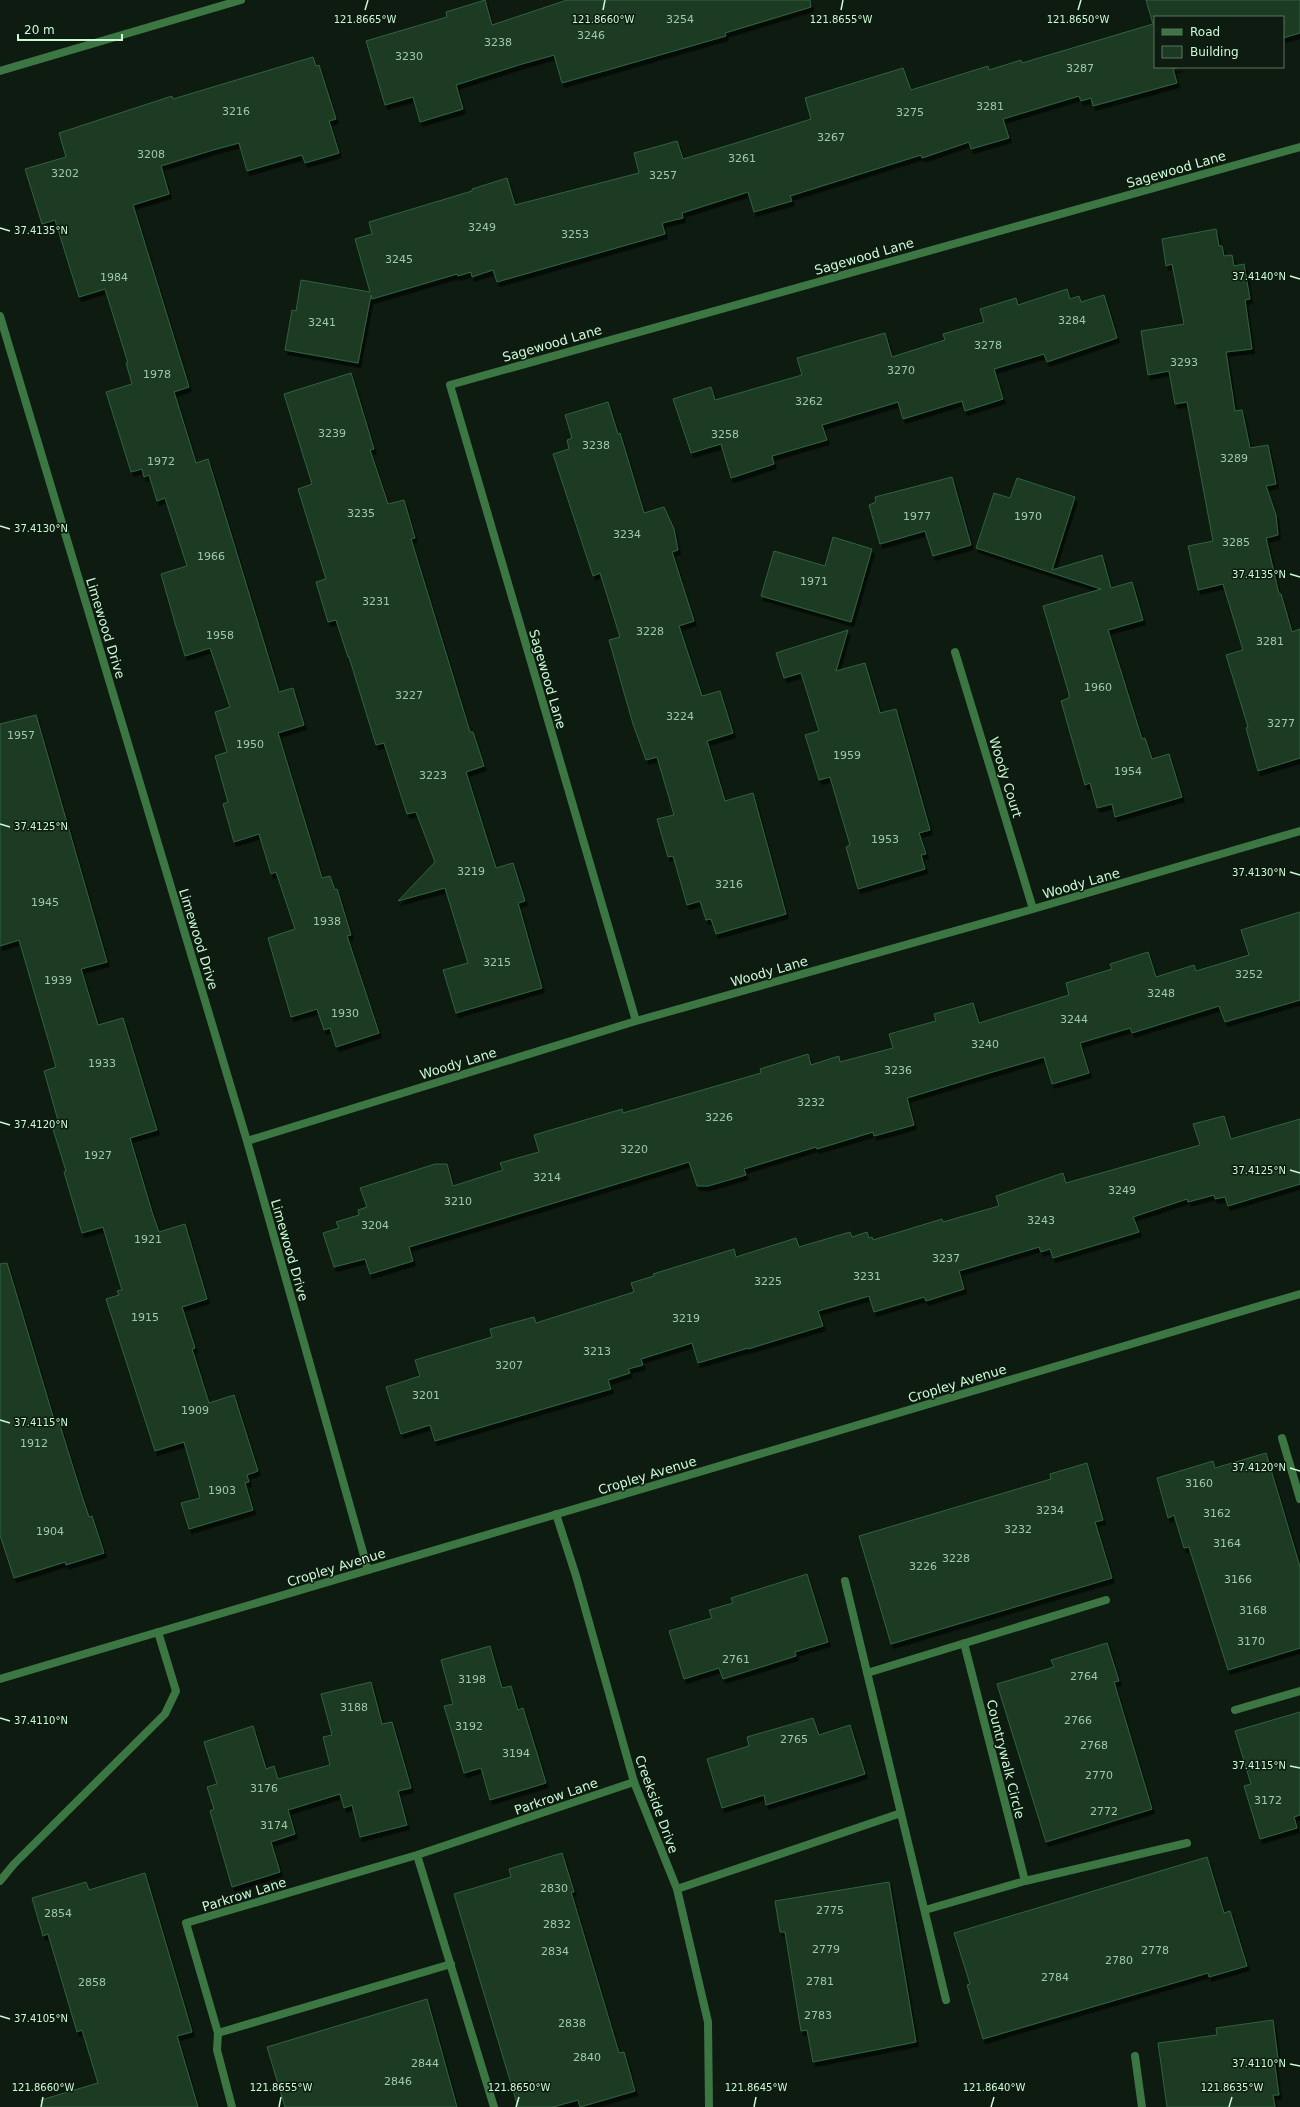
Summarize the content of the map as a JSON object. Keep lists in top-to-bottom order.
{
  "streets": {
    "street": [
      "Sagewood Lane",
      "Limewood Drive",
      "Woody Court",
      "Woody Lane",
      "Cropley Avenue",
      "Countrywalk Circle",
      "Parkrow Lane",
      "Creekside Drive"
    ]
  },
  "crossings": [
    ["Sagewood Lane", "Woody Lane"],
    ["Limewood Drive", "Woody Lane"],
    ["Limewood Drive", "Cropley Avenue"],
    ["Woody Court", "Woody Lane"],
    ["Cropley Avenue", "Creekside Drive"],
    ["Parkrow Lane", "Creekside Drive"]
  ],
  "house_numbers": [
    "3254",
    "3246",
    "3238",
    "3230",
    "3287",
    "3281",
    "3216",
    "3275",
    "3267",
    "3208",
    "3261",
    "3202",
    "3257",
    "3249",
    "3253",
    "3245",
    "1984",
    "3284",
    "3241",
    "3278",
    "3293",
    "3270",
    "1978",
    "3262",
    "3239",
    "3258",
    "3238",
    "3289",
    "1972",
    "3235",
    "1977",
    "1970",
    "3234",
    "3285",
    "1966",
    "1971",
    "3231",
    "3228",
    "1958",
    "3281",
    "1960",
    "3227",
    "3224",
    "3277",
    "1957",
    "1950",
    "1959",
    "1954",
    "3223",
    "1953",
    "3219",
    "3216",
    "1945",
    "1938",
    "3215",
    "3252",
    "1939",
    "3248",
    "1930",
    "3244",
    "3240",
    "1933",
    "3236",
    "3232",
    "3226",
    "3220",
    "1927",
    "3214",
    "3249",
    "3210",
    "3243",
    "3204",
    "1921",
    "3237",
    "3231",
    "3225",
    "1915",
    "3219",
    "3213",
    "3207",
    "3201",
    "1909",
    "1912",
    "3160",
    "1903",
    "3234",
    "3162",
    "3232",
    "1904",
    "3164",
    "3228",
    "3226",
    "3166",
    "3168",
    "3170",
    "2761",
    "2764",
    "3198",
    "3188",
    "2766",
    "3192",
    "2765",
    "2768",
    "3194",
    "2770",
    "3176",
    "3172",
    "2772",
    "3174",
    "2830",
    "2775",
    "2854",
    "2832",
    "2779",
    "2778",
    "2834",
    "2780",
    "2784",
    "2781",
    "2858",
    "2783",
    "2838",
    "2840",
    "2844",
    "2846"
  ],
  "legend": ["Road", "Building"],
  "scale_bar": "20 m",
  "coordinates": [
    "121.8665°W",
    "121.8660°W",
    "121.8655°W",
    "121.8650°W",
    "37.4135°N",
    "37.4140°N",
    "37.4130°N",
    "37.4125°N",
    "37.4120°N",
    "37.4115°N",
    "37.4110°N",
    "37.4105°N",
    "121.8645°W",
    "121.8640°W",
    "121.8635°W"
  ]
}
